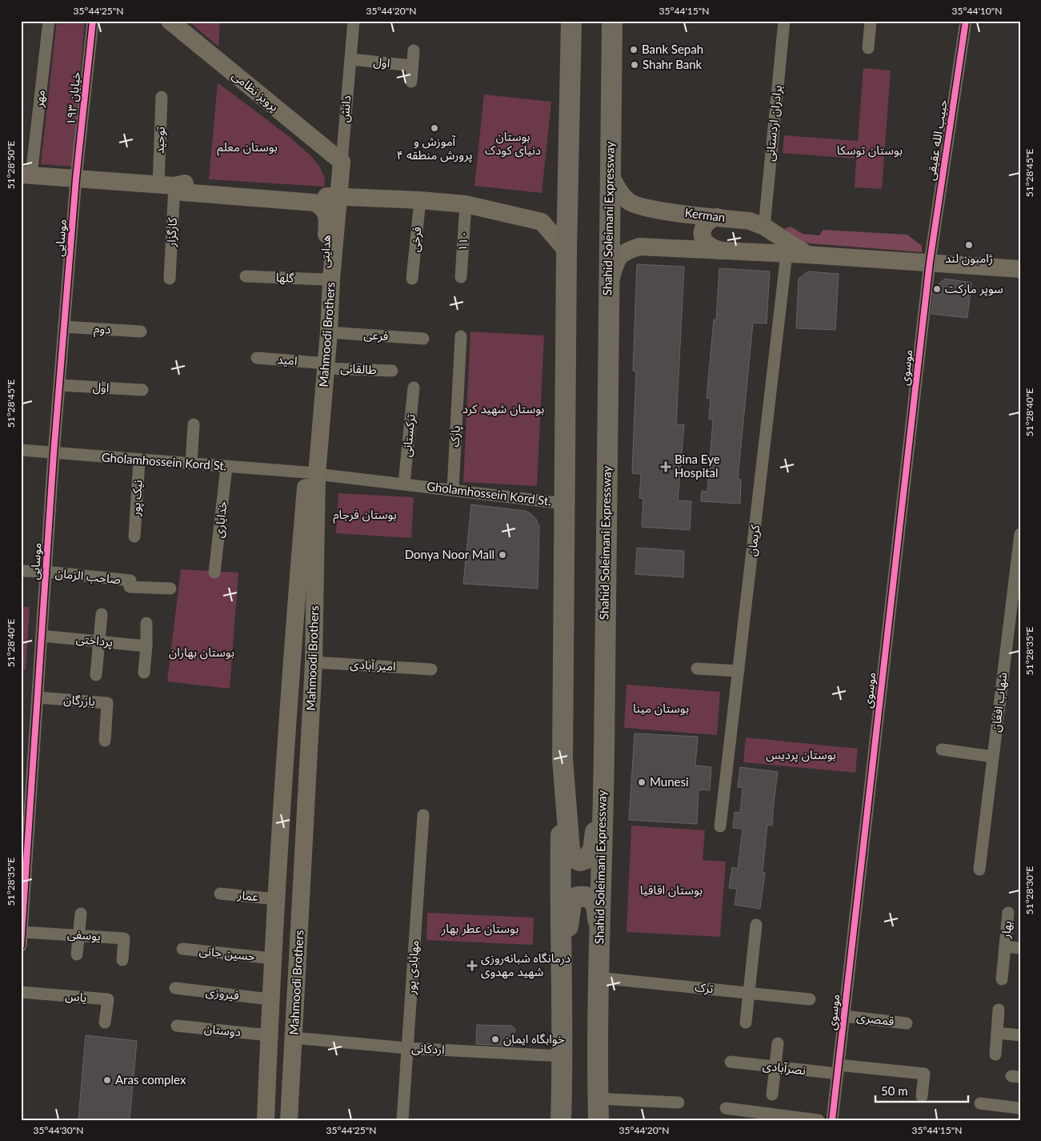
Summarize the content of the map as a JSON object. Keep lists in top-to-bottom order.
{
  "streets": {
    "highway": ["Shahid Soleimani Expressway"],
    "main road": [
      "پرویز نظامی",
      "دانش",
      "Kerman",
      "هدایتی",
      "Mahmoodi Brothers"
    ],
    "street": [
      "اول",
      "مهر",
      "خیابان ۱۹۳",
      "برادران اردستانی",
      "توحید",
      "حبیب الله عقیقی",
      "کارگزار",
      "موسایی",
      "فرخی",
      "۱۱۰",
      "گلها",
      "دوم",
      "فرعی",
      "امید",
      "موسوی",
      "طالقانی",
      "ترکستانی",
      "پارک",
      "Gholamhossein Kord St.",
      "نیک پور",
      "خدایاری",
      "کریمان",
      "صاحب الزمان",
      "پرداختی",
      "امیر آبادی",
      "بازرگان",
      "شهاب افغان",
      "عمار",
      "بهار",
      "یوسفی",
      "حسین جانی",
      "مهابادی پور",
      "ترک",
      "فیروزی",
      "یاس",
      "قمصری",
      "دوستان",
      "اردکانی",
      "نصرآبادی"
    ]
  },
  "crossings": [
    ["اول", "دانش"],
    ["اول", "موسایی"],
    ["پرویز نظامی", "دانش"],
    ["مهر", "هدایتی"],
    ["خیابان ۱۹۳", "موسایی"],
    ["خیابان ۱۹۳", "هدایتی"],
    ["دانش", "هدایتی"],
    ["دانش", "Mahmoodi Brothers"],
    ["برادران اردستانی", "Kerman"],
    ["توحید", "کارگزار"],
    ["توحید", "هدایتی"],
    ["حبیب الله عقیقی", "Kerman"],
    ["حبیب الله عقیقی", "موسوی"],
    ["Kerman", "Shahid Soleimani Expressway"],
    ["Kerman", "موسوی"],
    ["Kerman", "کریمان"],
    ["Shahid Soleimani Expressway", "ترک"],
    ["کارگزار", "هدایتی"],
    ["موسایی", "هدایتی"],
    ["موسایی", "دوم"],
    ["موسایی", "Gholamhossein Kord St."],
    ["موسایی", "صاحب الزمان"],
    ["موسایی", "پرداختی"],
    ["موسایی", "بازرگان"],
    ["موسایی", "یوسفی"],
    ["فرخی", "هدایتی"],
    ["۱۱۰", "هدایتی"],
    ["هدایتی", "گلها"],
    ["هدایتی", "Mahmoodi Brothers"],
    ["هدایتی", "امید"],
    ["هدایتی", "طالقانی"],
    ["هدایتی", "Gholamhossein Kord St."],
    ["Mahmoodi Brothers", "فرعی"],
    ["Mahmoodi Brothers", "امید"],
    ["Mahmoodi Brothers", "طالقانی"],
    ["Mahmoodi Brothers", "Gholamhossein Kord St."],
    ["Mahmoodi Brothers", "امیر آبادی"],
    ["Mahmoodi Brothers", "عمار"],
    ["Mahmoodi Brothers", "حسین جانی"],
    ["Mahmoodi Brothers", "فیروزی"],
    ["Mahmoodi Brothers", "دوستان"],
    ["Mahmoodi Brothers", "اردکانی"],
    ["امید", "طالقانی"],
    ["موسوی", "قمصری"],
    ["موسوی", "نصرآبادی"],
    ["ترکستانی", "Gholamhossein Kord St."],
    ["پارک", "Gholamhossein Kord St."],
    ["Gholamhossein Kord St.", "نیک پور"],
    ["Gholamhossein Kord St.", "خدایاری"],
    ["مهابادی پور", "اردکانی"]
  ],
  "parks": [
    "بوستان دنیای کودک",
    "بوستان معلم",
    "بوستان توسکا",
    "بوستان شهید کرد",
    "بوستان فرجام",
    "بوستان بهاران",
    "بوستان مینا",
    "بوستان پردیس",
    "بوستان اقاقیا",
    "بوستان عطر بهار"
  ],
  "places": {
    "other": [
      "Bank Sepah",
      "Shahr Bank",
      "آموزش و پرورش منطقه ۴",
      "ژامبون لند",
      "سوپر مارکت",
      "Donya Noor Mall",
      "Munesi",
      "خوابگاه ایمان",
      "Aras complex"
    ],
    "health": ["Bina Eye Hospital", "درمانگاه شبانه‌روزی شهید مهدوی"]
  },
  "scale_bar": "50 m",
  "coordinates": [
    "35°44'25\"N",
    "35°44'20\"N",
    "35°44'15\"N",
    "35°44'10\"N",
    "51°28'50\"E",
    "51°28'45\"E",
    "51°28'40\"E",
    "51°28'35\"E",
    "51°28'30\"E",
    "35°44'30\"N"
  ]
}
